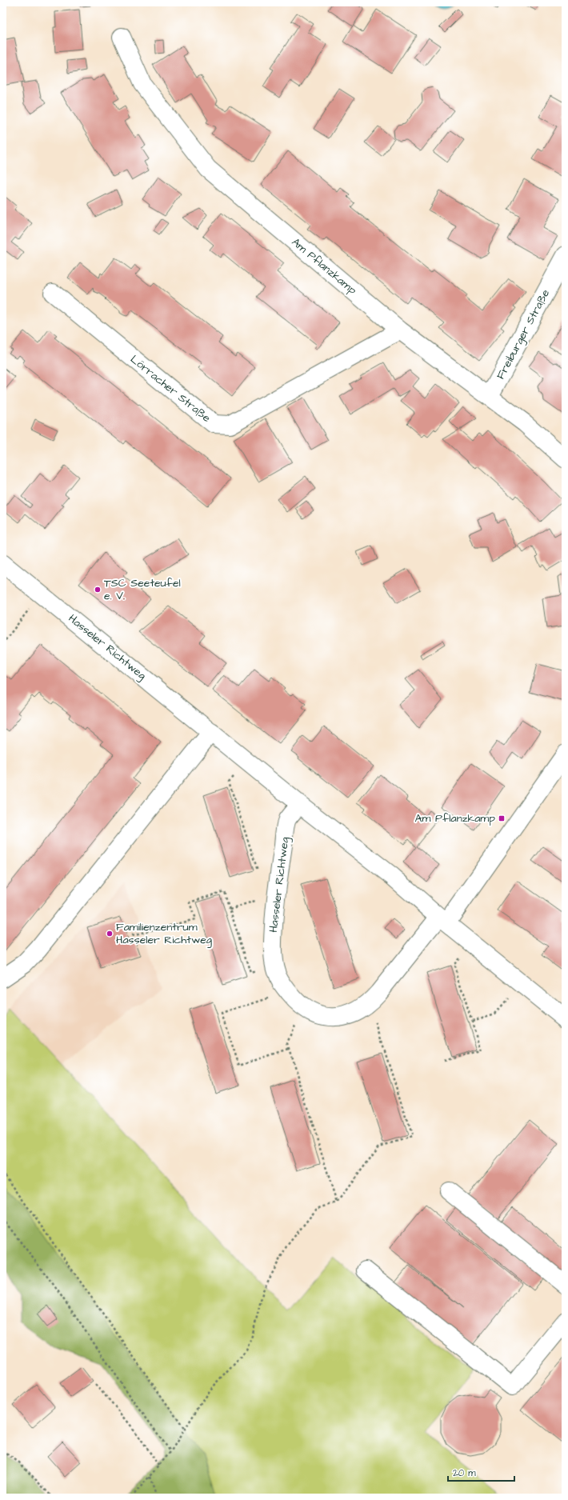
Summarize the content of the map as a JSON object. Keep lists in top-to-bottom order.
{
  "streets": {
    "street": [
      "Am Pflanzkamp",
      "Freiburger Straße",
      "Lörracher Straße",
      "Hasseler Richtweg"
    ]
  },
  "crossings": [
    ["Am Pflanzkamp", "Freiburger Straße"],
    ["Am Pflanzkamp", "Lörracher Straße"]
  ],
  "places": {
    "other": ["TSC Seeteufel e. V.", "Familienzentrum Hasseler Richtweg"],
    "transit": ["Am Pflanzkamp"]
  },
  "scale_bar": "20 m"
}
